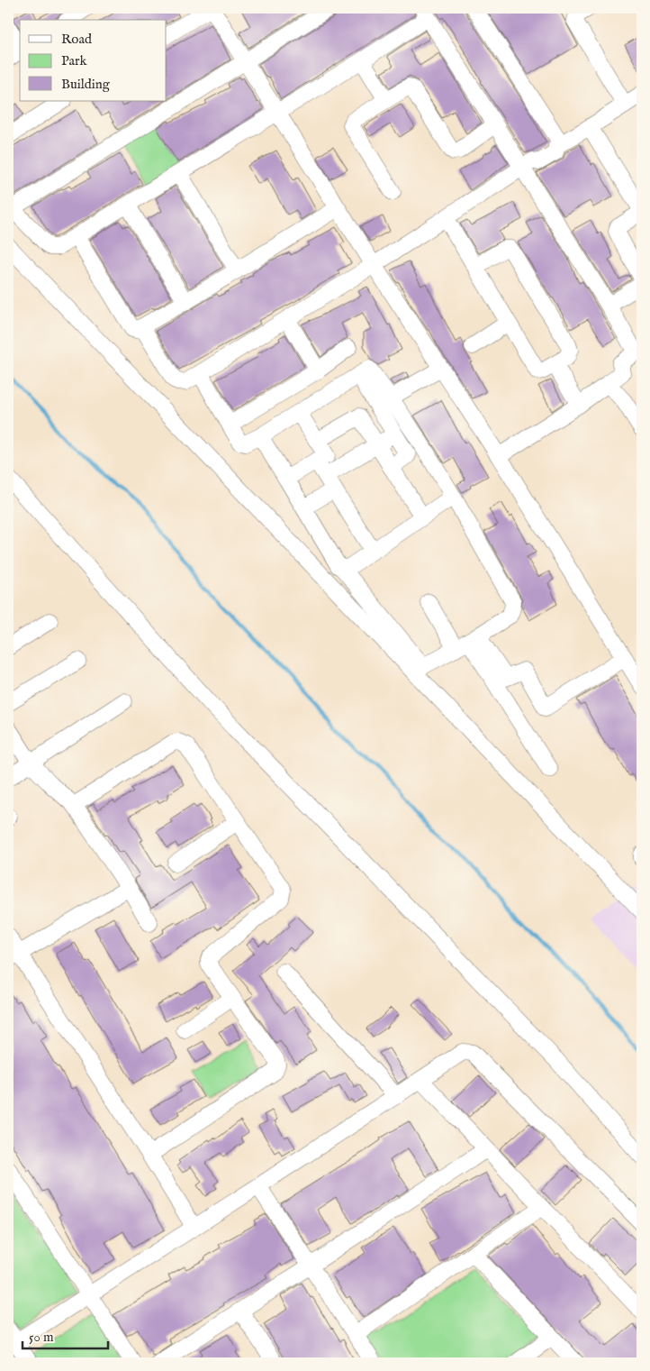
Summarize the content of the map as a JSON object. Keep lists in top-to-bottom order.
{
  "legend": ["Road", "Park", "Building"],
  "scale_bar": "50 m"
}
